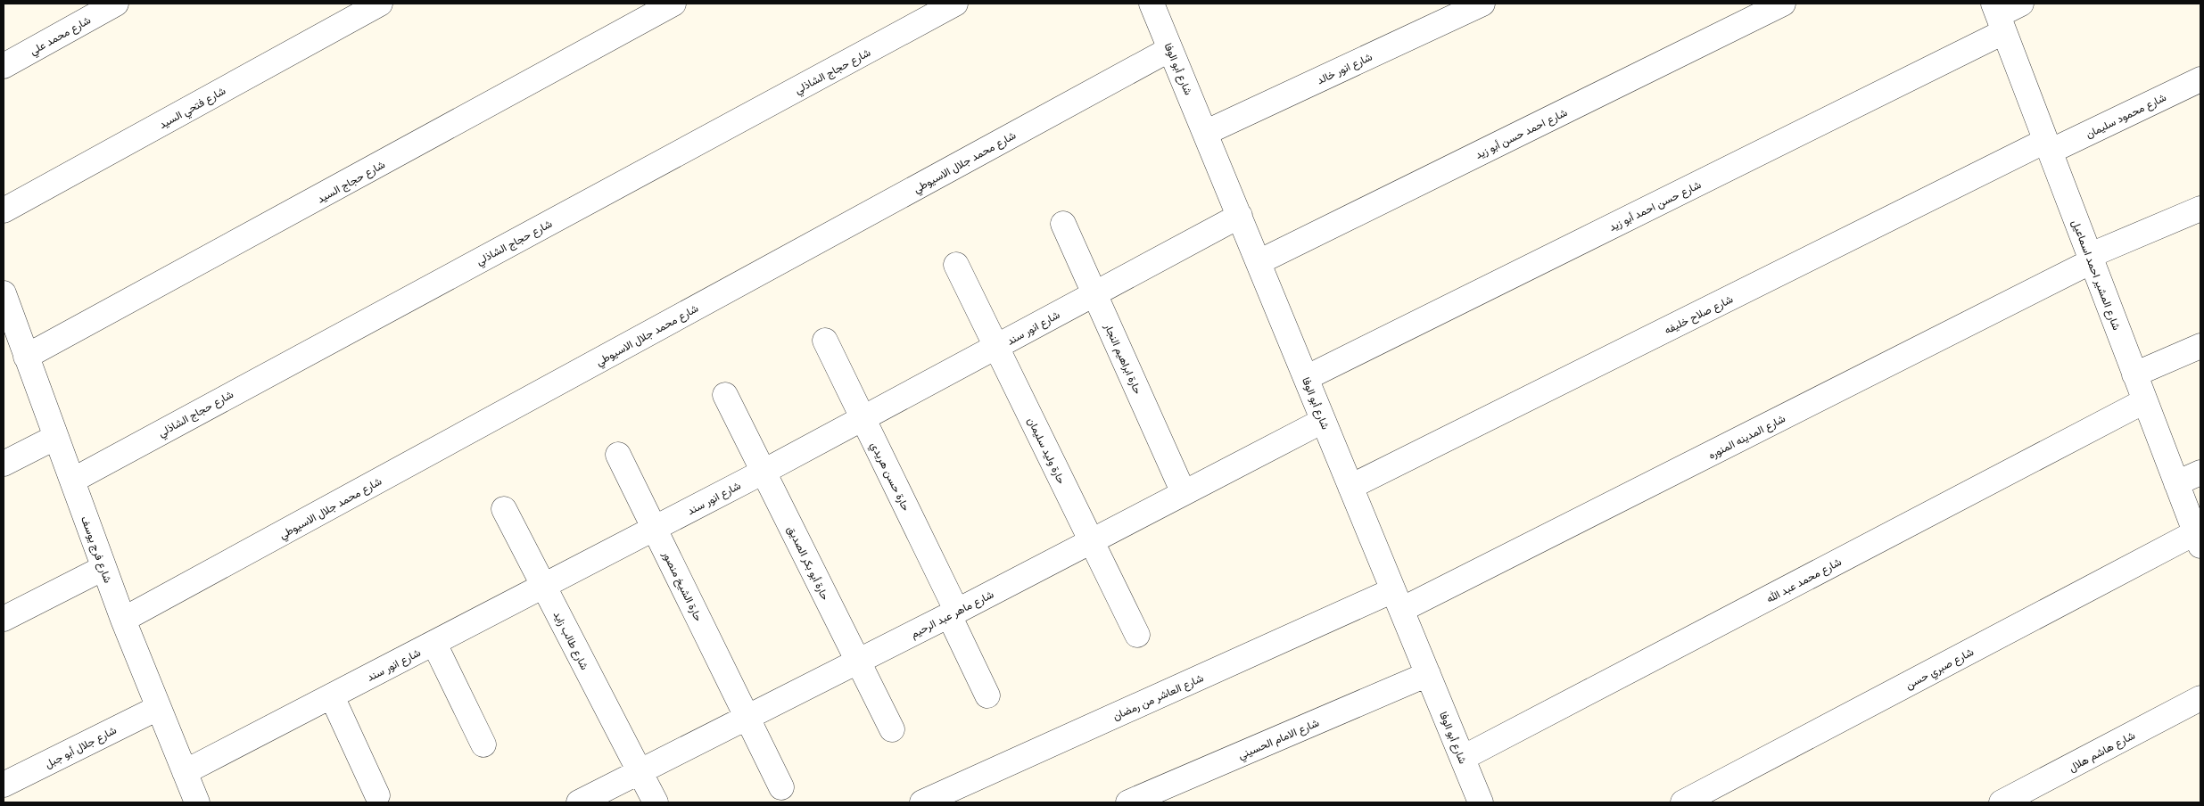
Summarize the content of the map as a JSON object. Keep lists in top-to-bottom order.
{
  "streets": {
    "street": [
      "شارع محمد علي",
      "شارع انور خالد",
      "شارع أبو الوفا",
      "شارع حجاج الشاذلي",
      "شارع فتحي السيد",
      "شارع محمود سليمان",
      "شارع احمد حسن أبو زيد",
      "شارع محمد جلال الاسيوطي",
      "شارع حجاج السيد",
      "شارع حسن احمد أبو زيد",
      "شارع المشير احمد اسماعيل",
      "شارع صلاح خليفه",
      "شارع انور سند",
      "حارة ابراهيم النجار",
      "شارع المدينه المنوره",
      "حارة وليد سليمان",
      "حارة حسن هريدي",
      "شارع فرج يوسف",
      "حارة أبو بكر الصديق",
      "شارع محمد عبد الله",
      "حارة الشيخ منصور",
      "شارع ماهر عبد الرحيم",
      "شارع طالب زايد",
      "شارع صبري حسن",
      "شارع العاشر من رمضان",
      "شارع الامام الحسيني",
      "شارع جلال أبو جبل",
      "شارع هاشم هلال"
    ]
  },
  "crossings": [
    ["شارع انور خالد", "شارع أبو الوفا"],
    ["شارع أبو الوفا", "شارع احمد حسن أبو زيد"],
    ["شارع أبو الوفا", "شارع محمد جلال الاسيوطي"],
    ["شارع أبو الوفا", "شارع حسن احمد أبو زيد"],
    ["شارع أبو الوفا", "شارع صلاح خليفه"],
    ["شارع أبو الوفا", "شارع انور سند"],
    ["شارع أبو الوفا", "شارع المدينه المنوره"],
    ["شارع أبو الوفا", "شارع محمد عبد الله"],
    ["شارع أبو الوفا", "شارع ماهر عبد الرحيم"],
    ["شارع أبو الوفا", "شارع العاشر من رمضان"],
    ["شارع أبو الوفا", "شارع الامام الحسيني"],
    ["شارع حجاج الشاذلي", "شارع فرج يوسف"],
    ["شارع محمود سليمان", "شارع المشير احمد اسماعيل"],
    ["شارع محمود سليمان", "شارع صلاح خليفه"],
    ["شارع محمد جلال الاسيوطي", "شارع فرج يوسف"],
    ["شارع حجاج السيد", "شارع فرج يوسف"],
    ["شارع حسن احمد أبو زيد", "شارع المشير احمد اسماعيل"],
    ["شارع المشير احمد اسماعيل", "شارع صلاح خليفه"],
    ["شارع المشير احمد اسماعيل", "شارع المدينه المنوره"],
    ["شارع المشير احمد اسماعيل", "شارع محمد عبد الله"],
    ["شارع المشير احمد اسماعيل", "شارع صبري حسن"],
    ["شارع انور سند", "حارة ابراهيم النجار"],
    ["شارع انور سند", "حارة وليد سليمان"],
    ["شارع انور سند", "حارة حسن هريدي"],
    ["شارع انور سند", "شارع فرج يوسف"],
    ["شارع انور سند", "حارة أبو بكر الصديق"],
    ["شارع انور سند", "حارة الشيخ منصور"],
    ["شارع انور سند", "شارع طالب زايد"],
    ["حارة ابراهيم النجار", "شارع ماهر عبد الرحيم"],
    ["شارع المدينه المنوره", "شارع العاشر من رمضان"],
    ["حارة وليد سليمان", "شارع ماهر عبد الرحيم"],
    ["حارة حسن هريدي", "شارع ماهر عبد الرحيم"],
    ["شارع فرج يوسف", "شارع جلال أبو جبل"],
    ["حارة أبو بكر الصديق", "شارع ماهر عبد الرحيم"],
    ["حارة الشيخ منصور", "شارع ماهر عبد الرحيم"],
    ["شارع ماهر عبد الرحيم", "شارع طالب زايد"]
  ]
}
